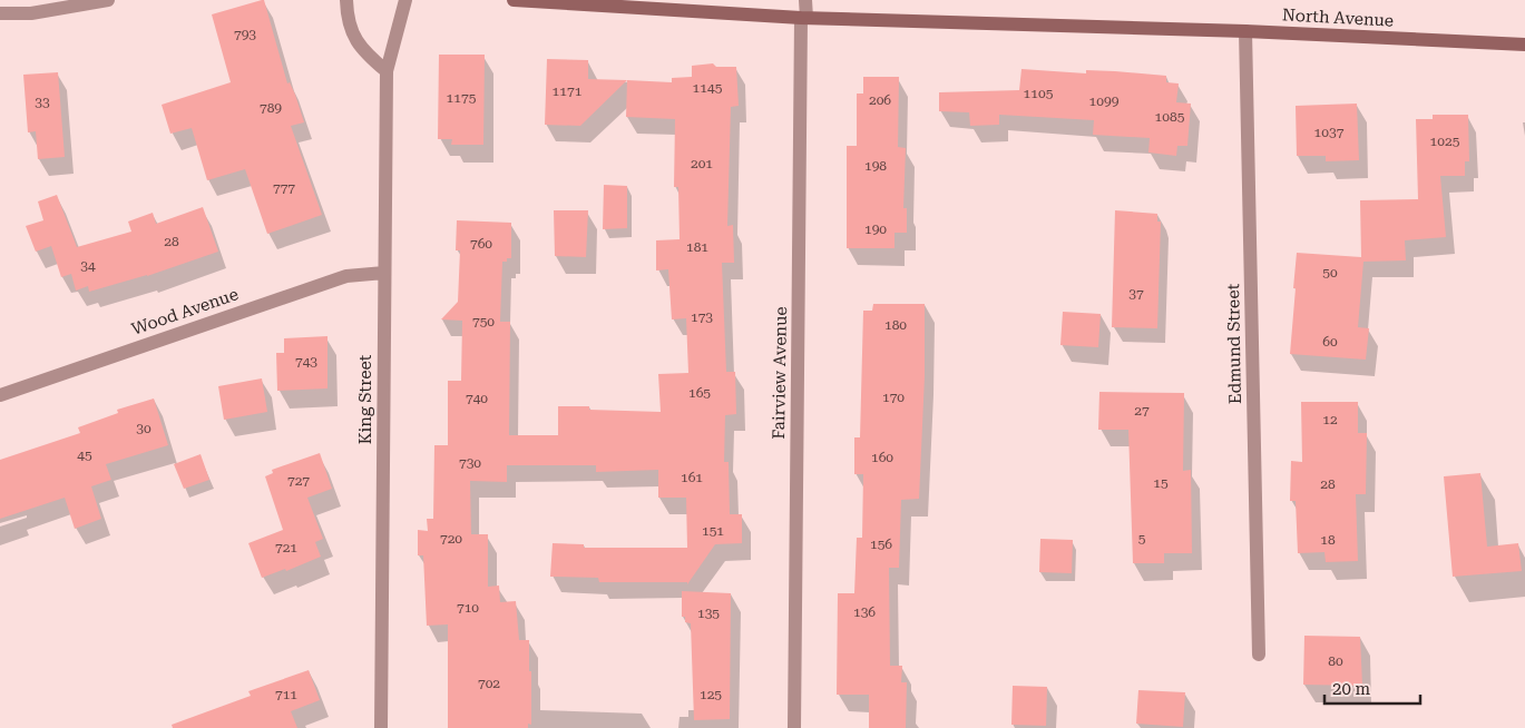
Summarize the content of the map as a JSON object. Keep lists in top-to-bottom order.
{
  "streets": {
    "street": [
      "North Avenue",
      "Wood Avenue",
      "Edmund Street",
      "Fairview Avenue",
      "King Street"
    ]
  },
  "crossings": [
    ["North Avenue", "Edmund Street"],
    ["North Avenue", "Fairview Avenue"],
    ["Wood Avenue", "King Street"]
  ],
  "house_numbers": [
    "793",
    "1145",
    "1171",
    "1105",
    "1175",
    "206",
    "1099",
    "33",
    "789",
    "1085",
    "1037",
    "1025",
    "201",
    "198",
    "777",
    "190",
    "28",
    "760",
    "181",
    "34",
    "50",
    "37",
    "173",
    "750",
    "180",
    "60",
    "743",
    "165",
    "170",
    "740",
    "27",
    "12",
    "30",
    "45",
    "160",
    "730",
    "161",
    "727",
    "15",
    "28",
    "151",
    "720",
    "5",
    "18",
    "156",
    "721",
    "710",
    "136",
    "135",
    "80",
    "702",
    "711",
    "125"
  ],
  "scale_bar": "20 m"
}
